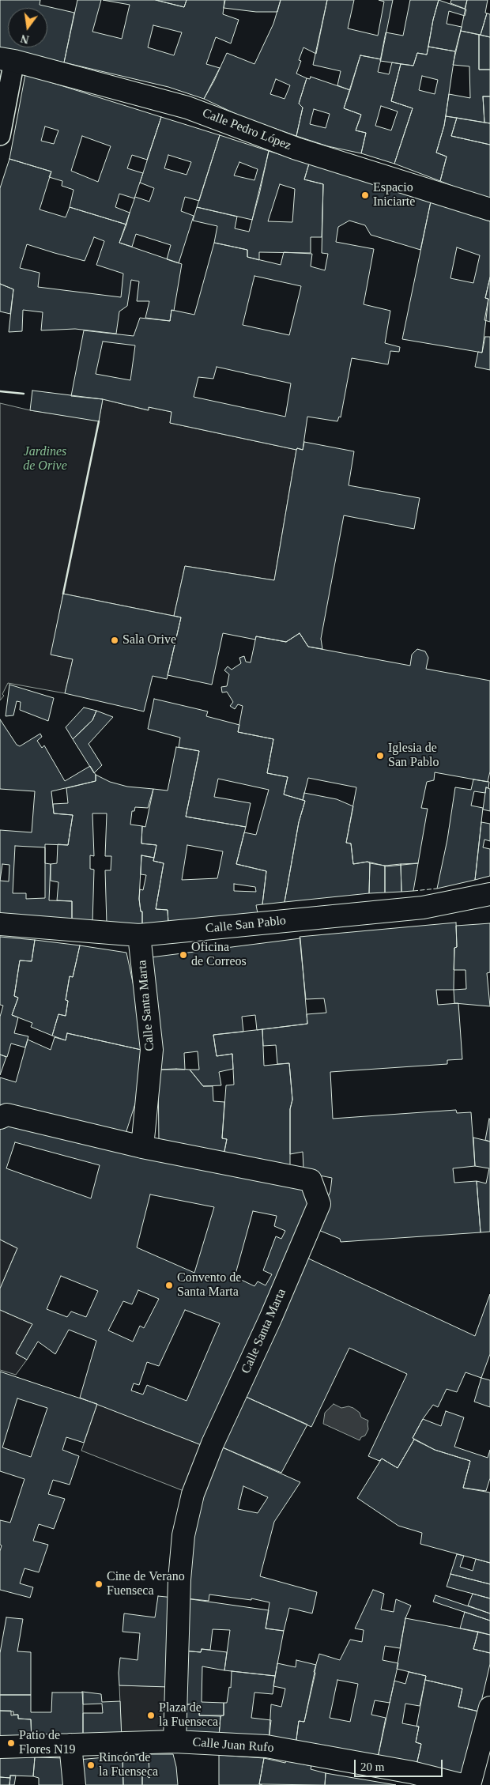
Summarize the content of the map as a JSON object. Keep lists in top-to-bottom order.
{
  "streets": {
    "street": [
      "Calle Pedro López",
      "Calle San Pablo",
      "Calle Santa Marta",
      "Calle Juan Rufo"
    ]
  },
  "crossings": [
    ["Calle San Pablo", "Calle Santa Marta"],
    ["Calle Santa Marta", "Calle Juan Rufo"]
  ],
  "parks": ["Jardines de Orive"],
  "places": [
    "Espacio Iniciarte",
    "Sala Orive",
    "Iglesia de San Pablo",
    "Oficina de Correos",
    "Convento de Santa Marta",
    "Cine de Verano Fuenseca",
    "Plaza de la Fuenseca",
    "Patio de Flores N19",
    "Rincón de la Fuenseca"
  ],
  "scale_bar": "20 m",
  "north": "bottom"
}
